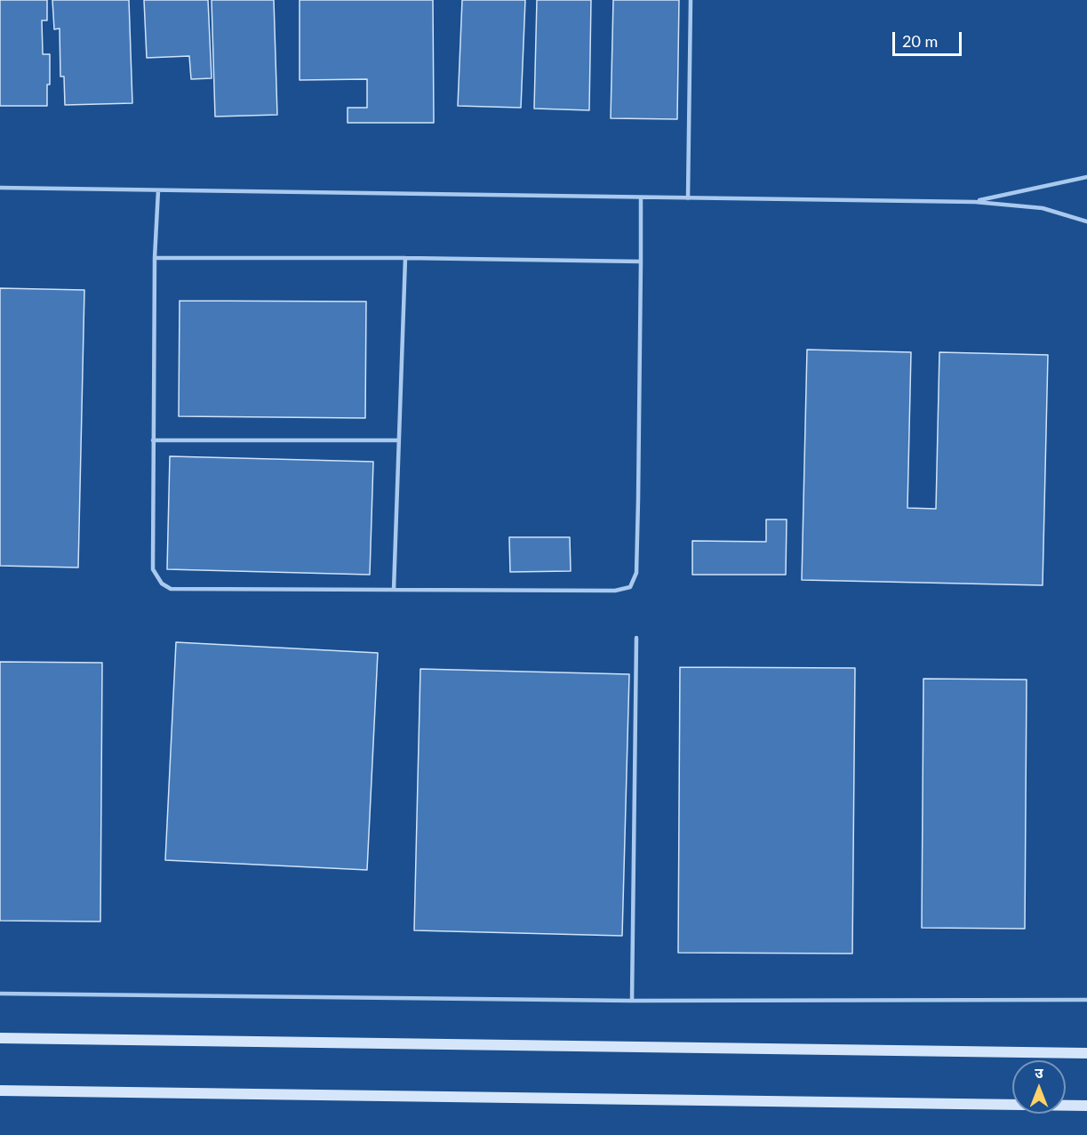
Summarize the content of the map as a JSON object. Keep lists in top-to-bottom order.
{
  "scale_bar": "20 m",
  "north": "top"
}
